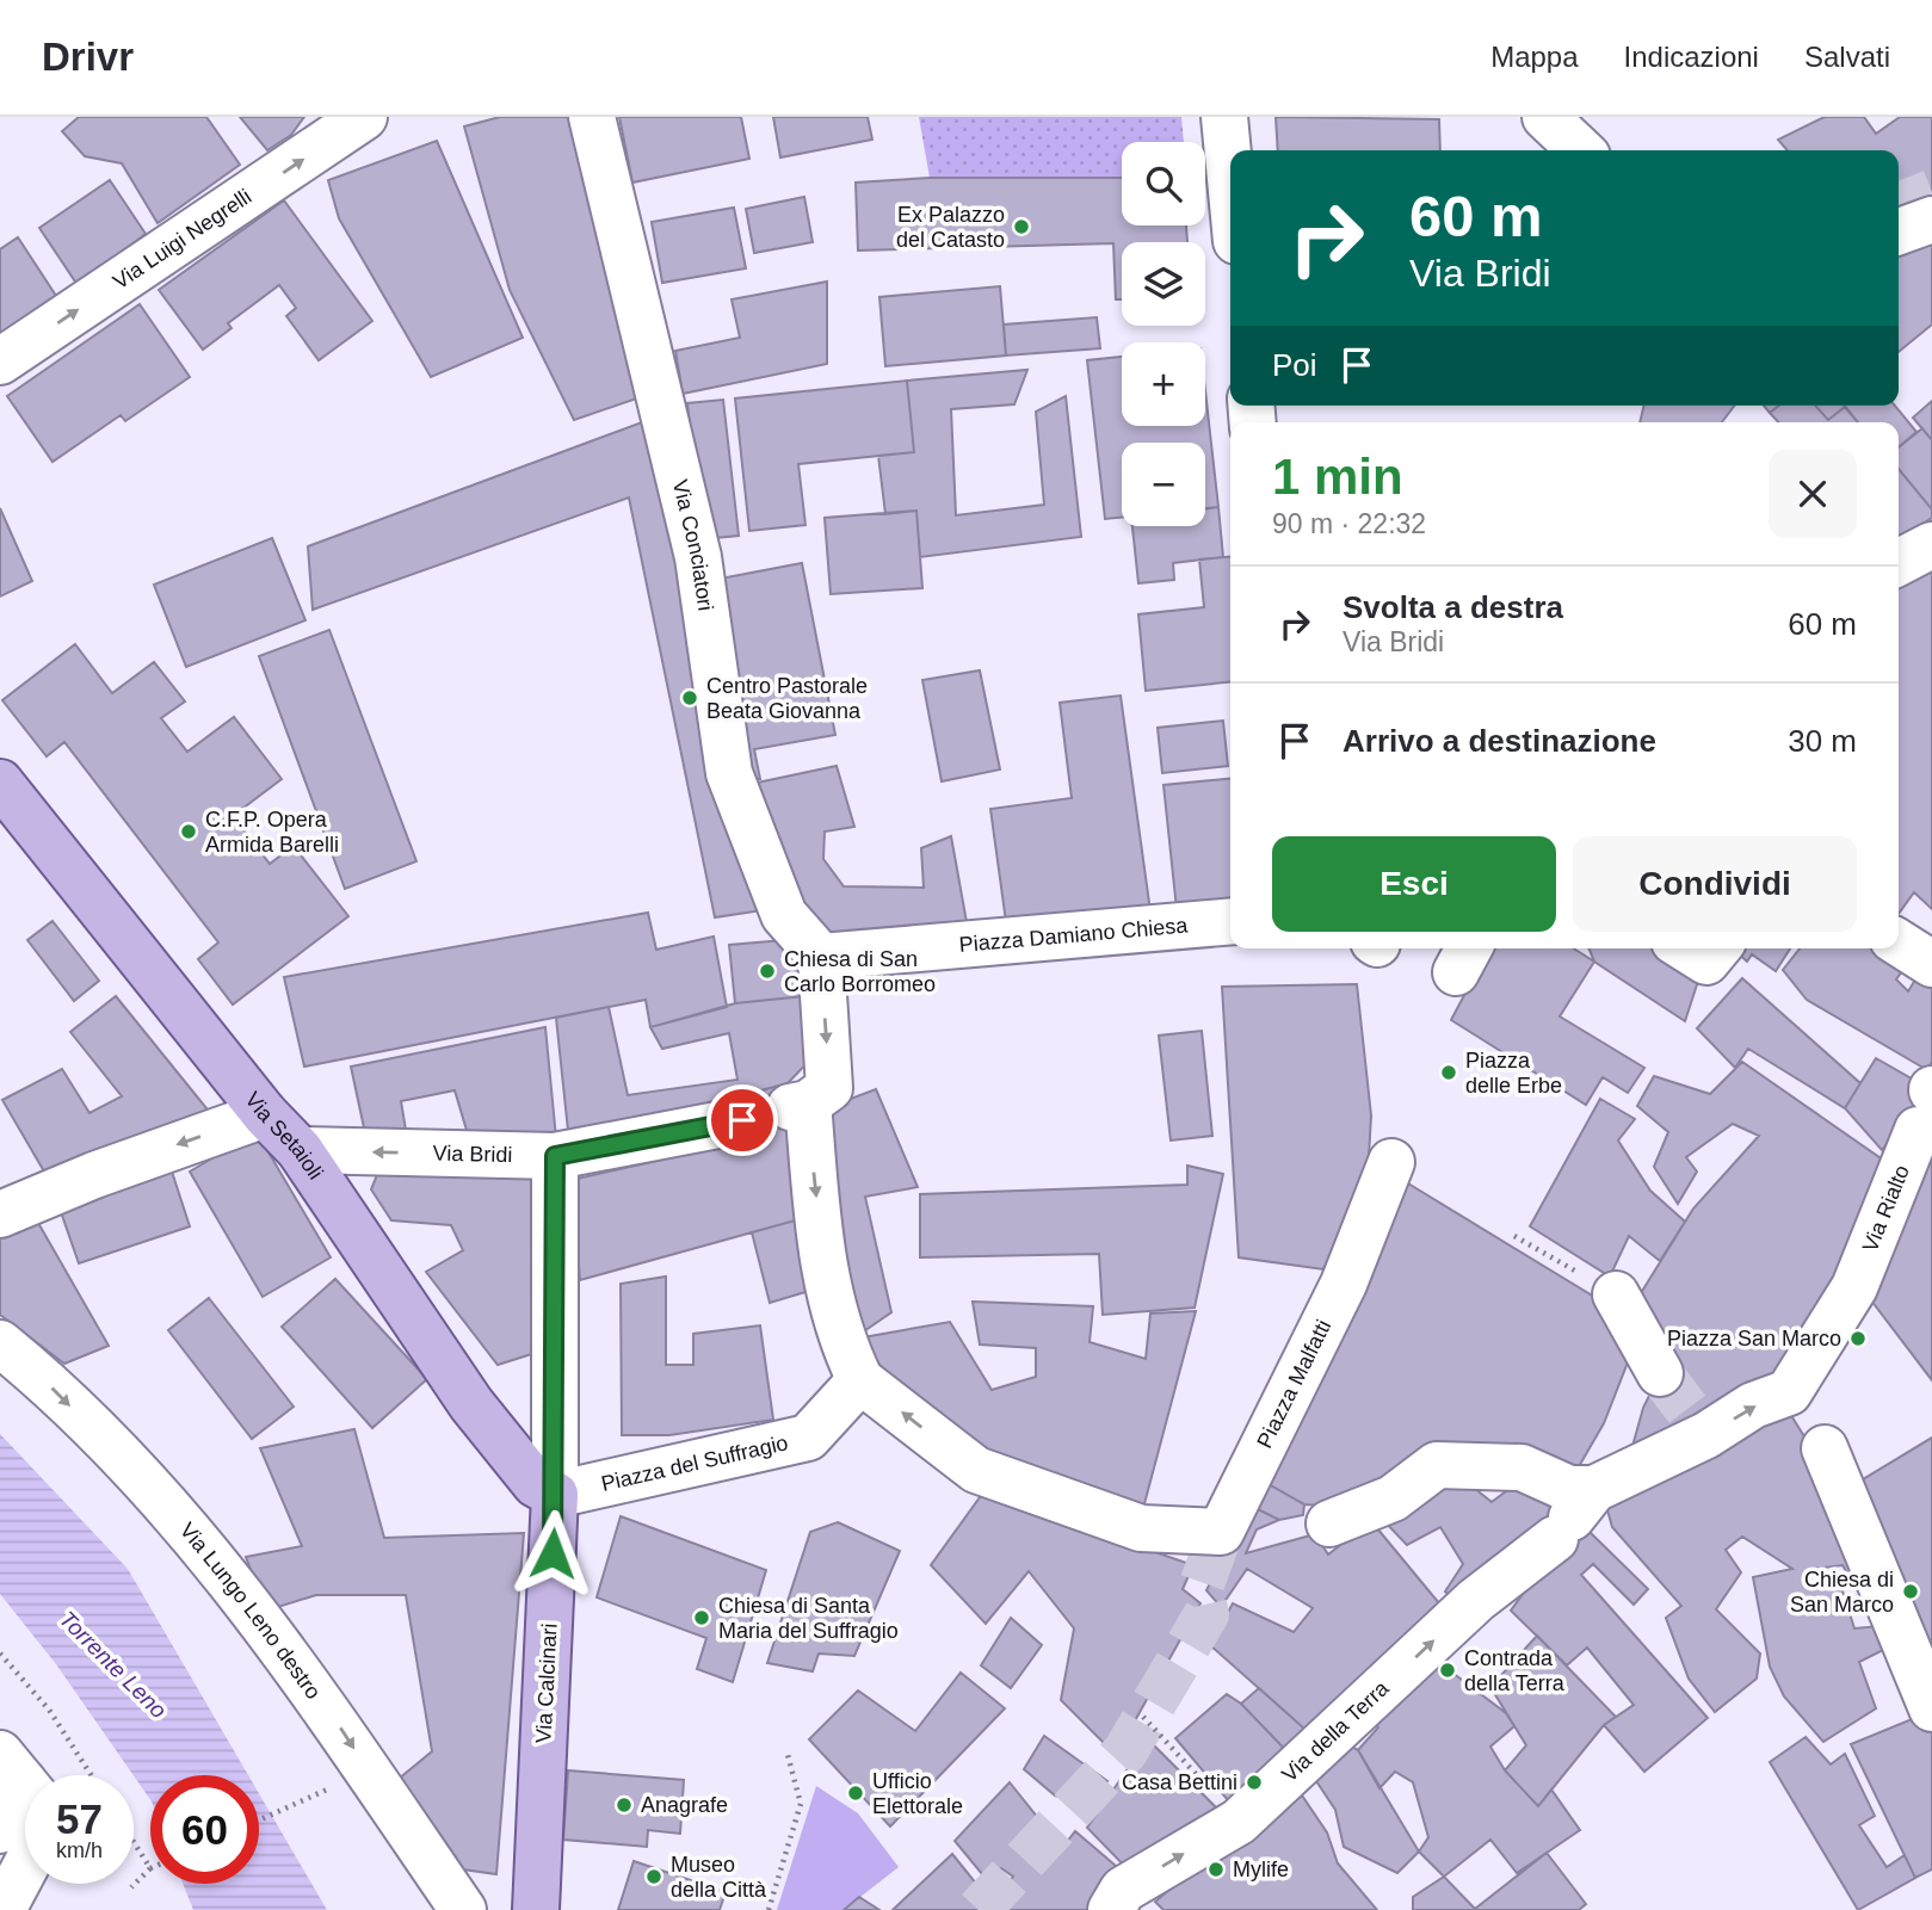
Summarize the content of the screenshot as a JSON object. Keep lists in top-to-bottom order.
{
  "streets": {
    "main road": ["Via Setaioli", "Via Calcinari"],
    "street": [
      "Via Luigi Negrelli",
      "Via Conciatori",
      "Piazza Damiano Chiesa",
      "Via Bridi",
      "Via Rialto",
      "Piazza Malfatti",
      "Piazza del Suffragio",
      "Via Lungo Leno destro",
      "Via della Terra"
    ]
  },
  "crossings": [
    ["Via Conciatori", "Piazza Damiano Chiesa"],
    ["Via Setaioli", "Via Bridi"],
    ["Via Setaioli", "Piazza del Suffragio"],
    ["Via Setaioli", "Via Calcinari"],
    ["Via Bridi", "Via Calcinari"],
    ["Via Rialto", "Via della Terra"],
    ["Piazza Malfatti", "Piazza del Suffragio"],
    ["Piazza del Suffragio", "Via Calcinari"]
  ],
  "one_way": [
    "Via Luigi Negrelli",
    "Via Bridi",
    "Via Lungo Leno destro",
    "Via della Terra"
  ],
  "water": ["Torrente Leno"],
  "places": [
    "Ex Palazzo del Catasto",
    "Centro Pastorale Beata Giovanna",
    "C.F.P. Opera Armida Barelli",
    "Chiesa di San Carlo Borromeo",
    "Piazza delle Erbe",
    "Piazza San Marco",
    "Chiesa di San Marco",
    "Chiesa di Santa Maria del Suffragio",
    "Contrada della Terra",
    "Casa Bettini",
    "Ufficio Elettorale",
    "Anagrafe",
    "Mylife",
    "Museo della Città"
  ],
  "page": {
    "header": "Drivr",
    "nav": ["Mappa", "Indicazioni", "Salvati"],
    "map_buttons": ["+", "−"],
    "turn": ["60 m", "Via Bridi"],
    "then": "Poi",
    "heading": ["1 min", "90 m · 22:32"],
    "list": [
      {
        "name": "Svolta a destra",
        "note": "Via Bridi",
        "value": "60 m"
      },
      {
        "name": "Arrivo a destinazione",
        "value": "30 m"
      }
    ],
    "buttons": ["Esci", "Condividi"],
    "speed": "57 km/h",
    "limit": "60"
  }
}
